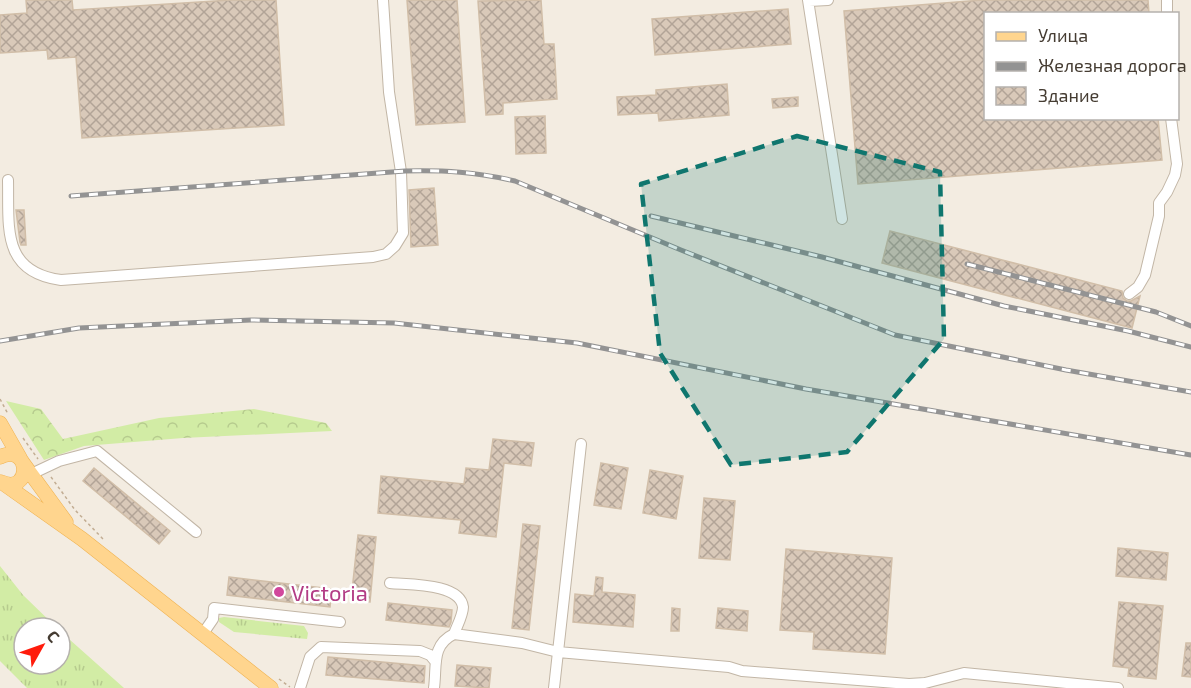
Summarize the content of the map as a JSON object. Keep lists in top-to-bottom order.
{
  "places": ["Victoria"],
  "legend": ["Улица", "Железная дорога", "Здание"],
  "north": "top right"
}
